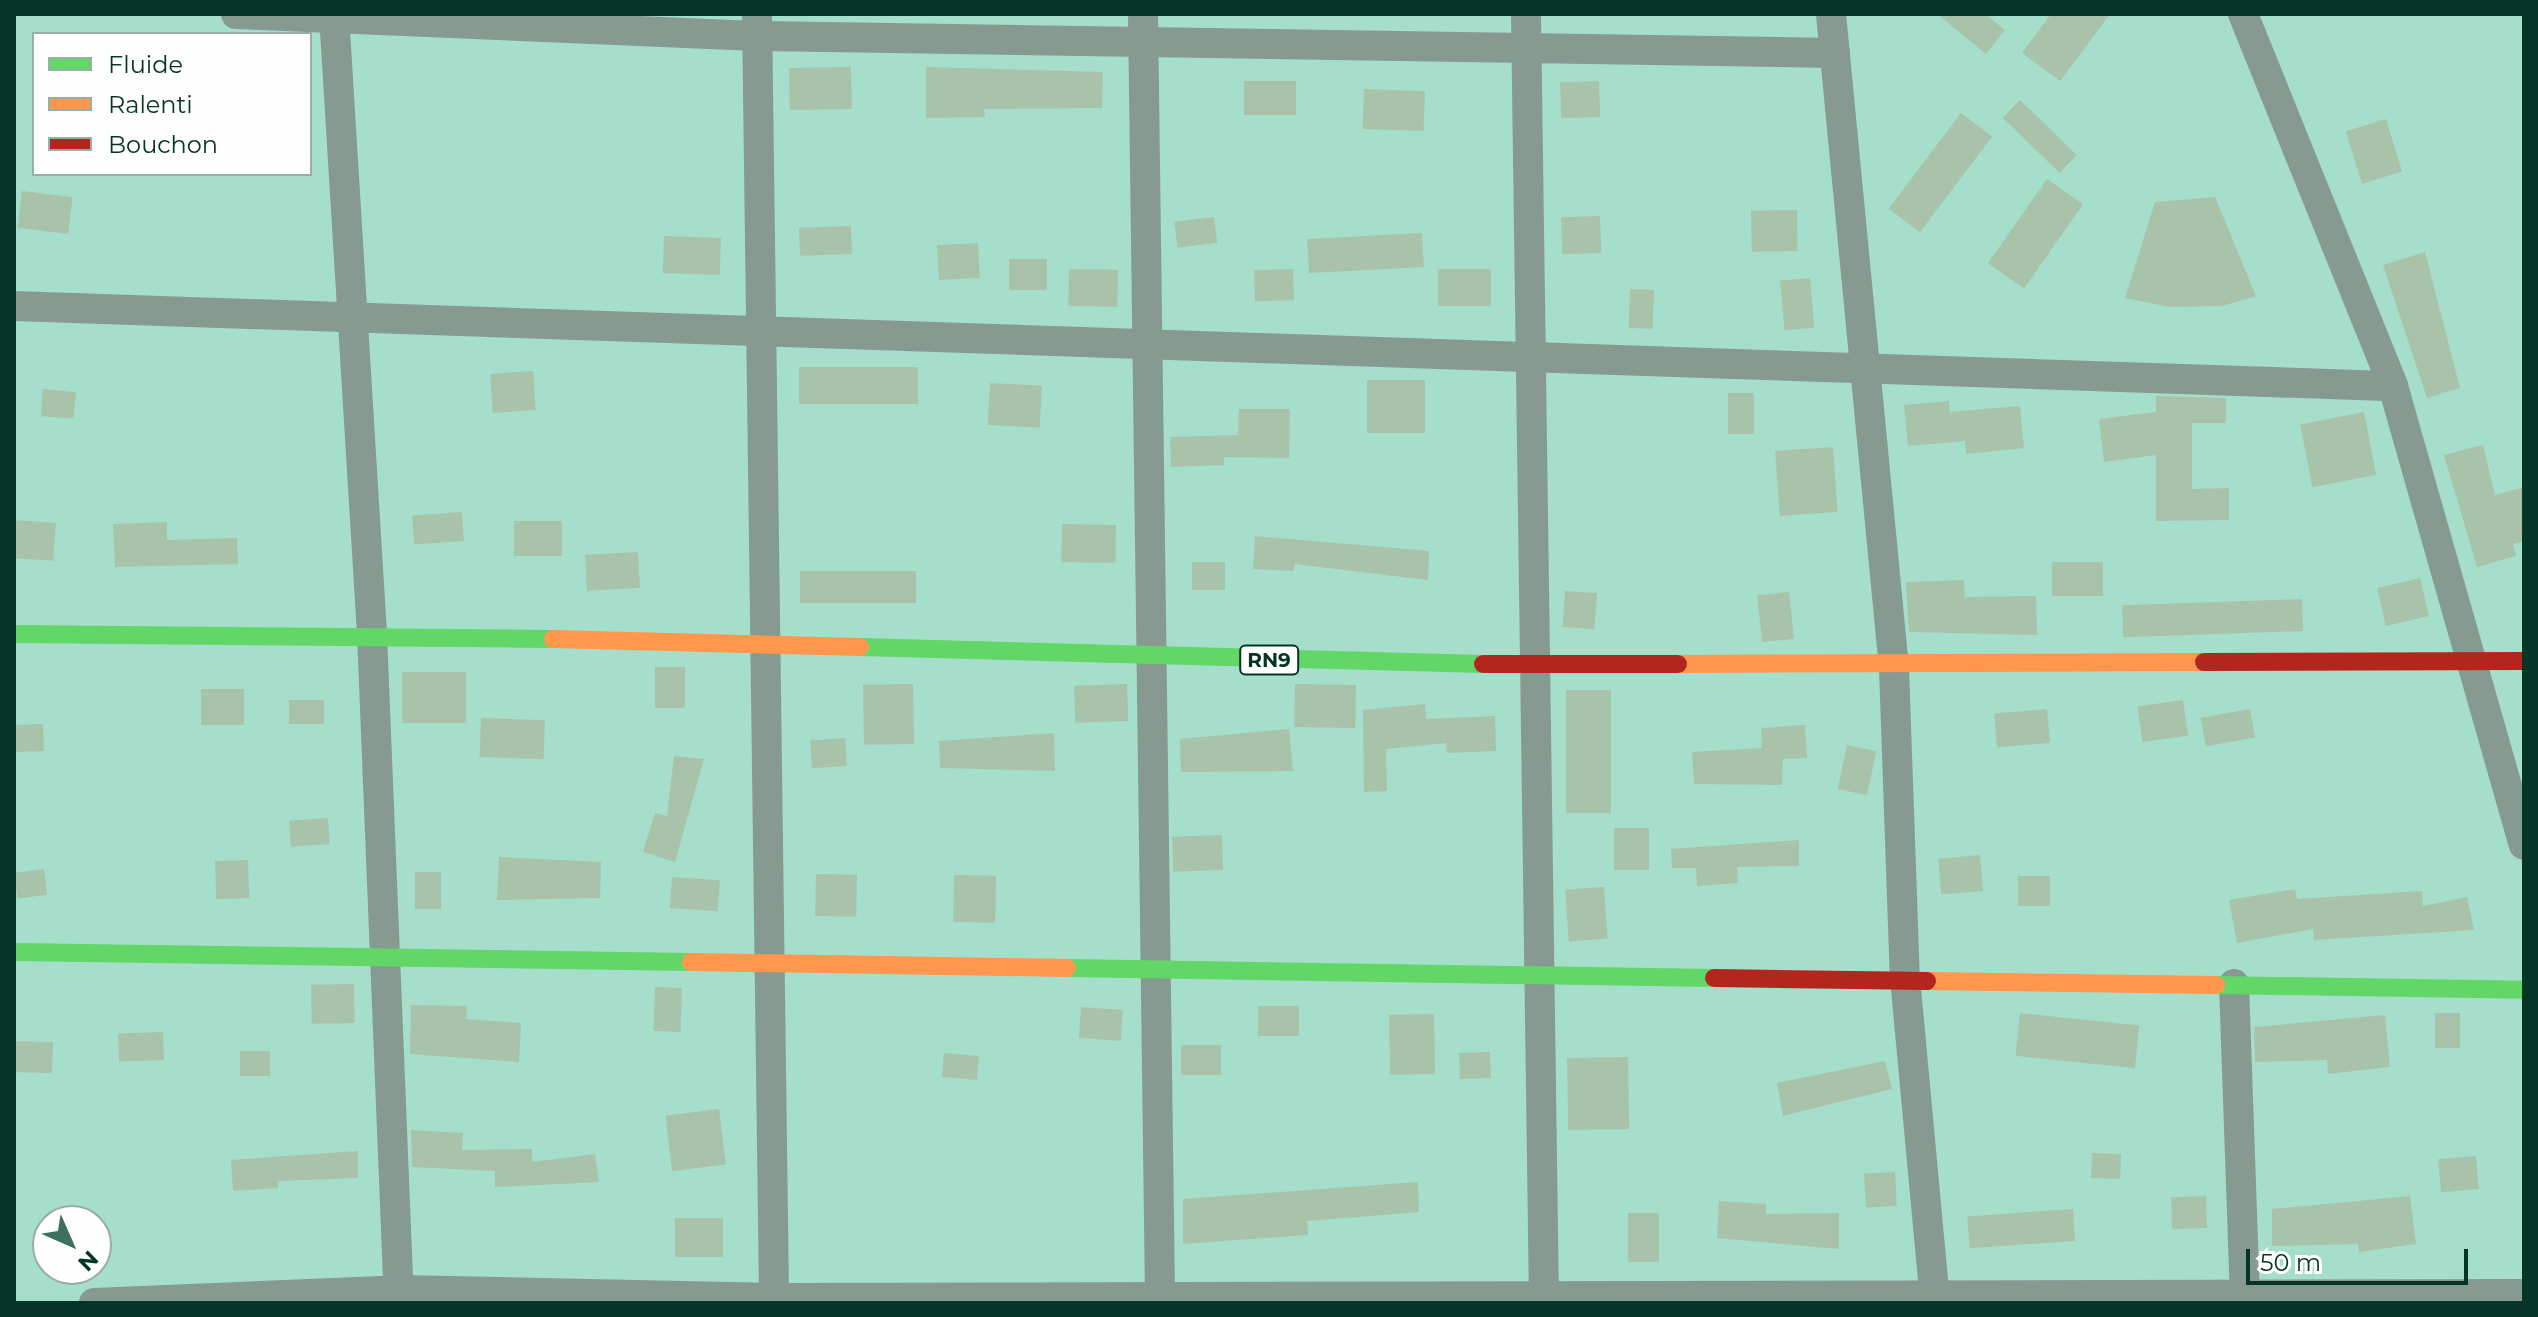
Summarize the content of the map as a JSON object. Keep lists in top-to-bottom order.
{
  "streets": {
    "street": ["RN9"]
  },
  "legend": ["Fluide", "Ralenti", "Bouchon"],
  "scale_bar": "50 m",
  "north": "bottom right"
}
